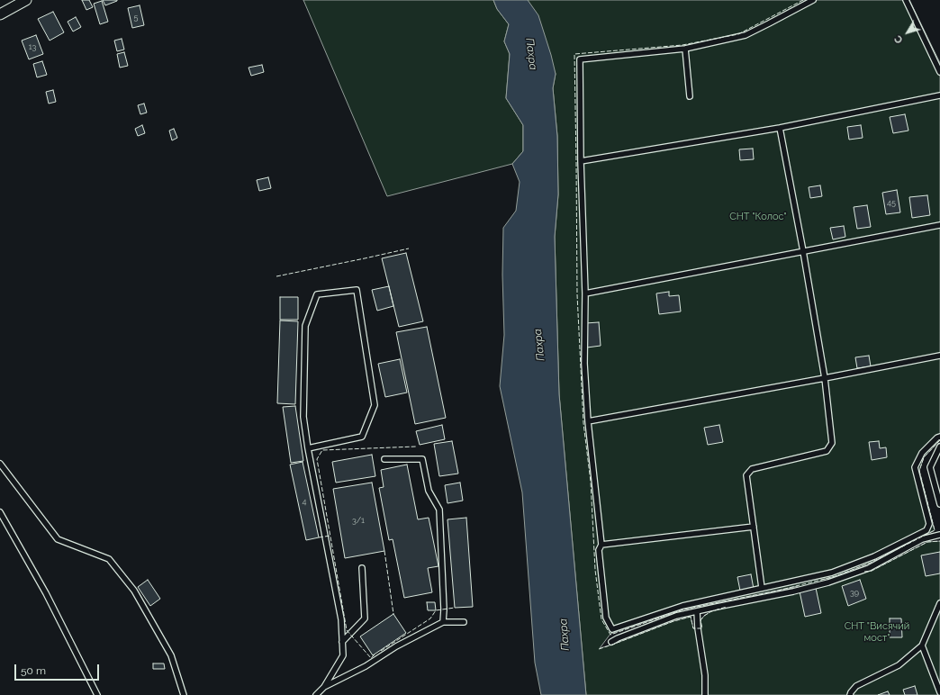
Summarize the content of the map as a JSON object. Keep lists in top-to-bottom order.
{
  "water": ["Пахра"],
  "parks": ["СНТ \"Колос\"", "СНТ \"Висячий мост\""],
  "house_numbers": [
    "5",
    "13",
    "45",
    "4",
    "3/1",
    "39"
  ],
  "scale_bar": "50 m",
  "north": "bottom left"
}
